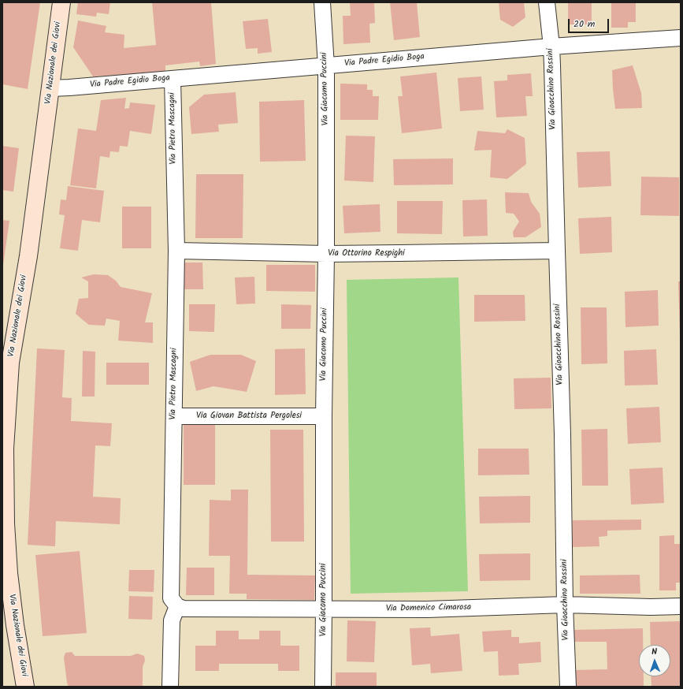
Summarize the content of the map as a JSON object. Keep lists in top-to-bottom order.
{
  "streets": {
    "main road": ["Via Nazionale dei Giovi"],
    "street": [
      "Via Padre Egidio Boga",
      "Via Giacomo Puccini",
      "Via Gioacchino Rossini",
      "Via Pietro Mascagni",
      "Via Ottorino Respighi",
      "Via Giovan Battista Pergolesi",
      "Via Domenico Cimarosa"
    ]
  },
  "crossings": [
    ["Via Padre Egidio Boga", "Via Nazionale dei Giovi"],
    ["Via Padre Egidio Boga", "Via Giacomo Puccini"],
    ["Via Padre Egidio Boga", "Via Gioacchino Rossini"],
    ["Via Padre Egidio Boga", "Via Pietro Mascagni"],
    ["Via Giacomo Puccini", "Via Ottorino Respighi"],
    ["Via Giacomo Puccini", "Via Giovan Battista Pergolesi"],
    ["Via Giacomo Puccini", "Via Domenico Cimarosa"],
    ["Via Gioacchino Rossini", "Via Ottorino Respighi"],
    ["Via Gioacchino Rossini", "Via Domenico Cimarosa"],
    ["Via Pietro Mascagni", "Via Ottorino Respighi"],
    ["Via Pietro Mascagni", "Via Giovan Battista Pergolesi"],
    ["Via Pietro Mascagni", "Via Domenico Cimarosa"]
  ],
  "scale_bar": "20 m",
  "north": "top"
}
